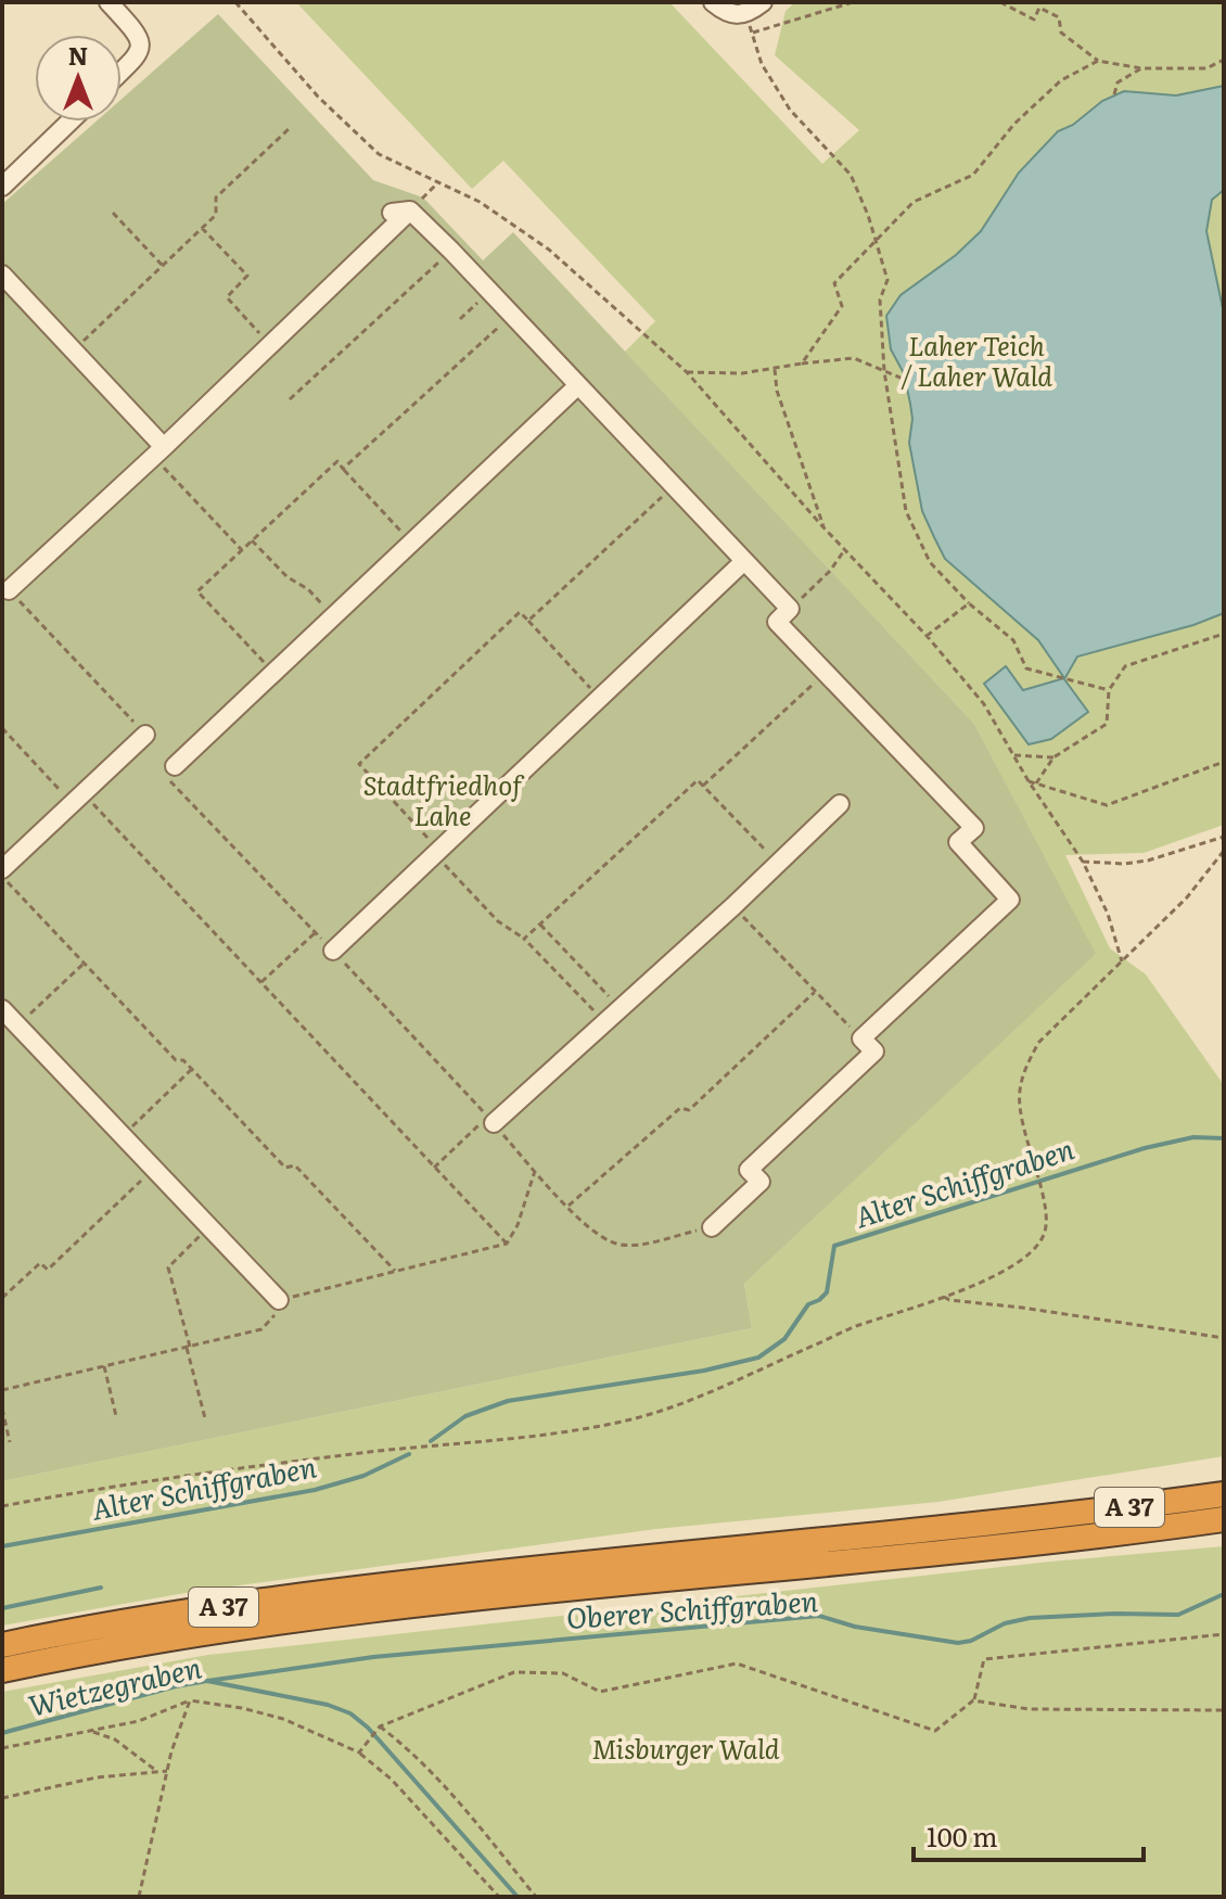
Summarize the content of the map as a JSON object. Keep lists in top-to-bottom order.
{
  "streets": {
    "highway": ["A 37"]
  },
  "water": ["Alter Schiffgraben", "Oberer Schiffgraben", "Wietzegraben"],
  "parks": ["Laher Teich / Laher Wald", "Stadtfriedhof Lahe", "Misburger Wald"],
  "scale_bar": "100 m",
  "north": "top"
}
